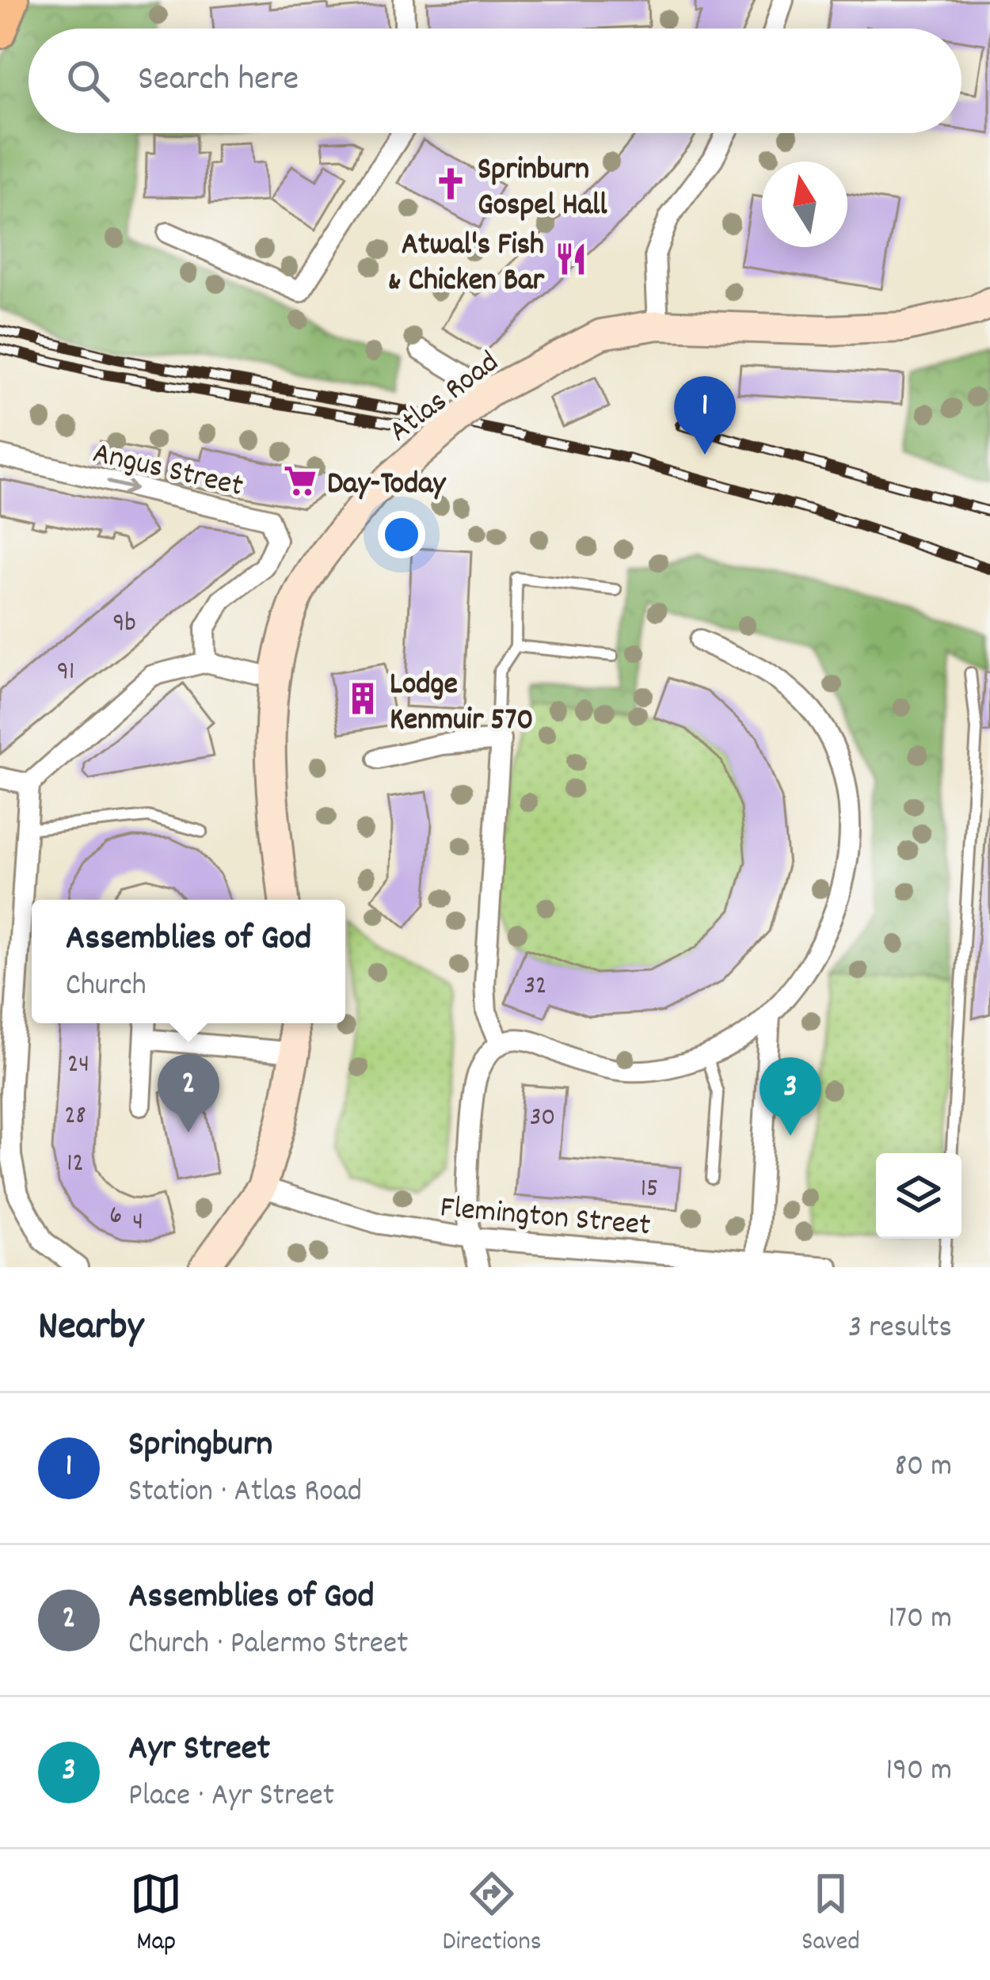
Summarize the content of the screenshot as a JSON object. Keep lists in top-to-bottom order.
{
  "streets": {
    "street": ["Atlas Road", "Angus Street", "Flemington Street"]
  },
  "places": {
    "church": ["Sprinburn Gospel Hall"],
    "restaurant": ["Atwal's Fish & Chicken Bar"],
    "supermarket": ["Day-Today"],
    "building": ["Lodge Kenmuir 570"]
  },
  "house_numbers": [
    "9b",
    "91",
    "32",
    "24",
    "28",
    "30",
    "12",
    "15",
    "6",
    "4"
  ],
  "north": "top",
  "page": {
    "search": "Search here",
    "pins": ["1", "2", "3"],
    "popup": ["Assemblies of God", "Church"],
    "heading": ["Nearby", "3 results"],
    "list": [
      {
        "mark": "1",
        "name": "Springburn",
        "note": "Station · Atlas Road",
        "value": "80 m"
      },
      {
        "mark": "2",
        "name": "Assemblies of God",
        "note": "Church · Palermo Street",
        "value": "170 m"
      },
      {
        "mark": "3",
        "name": "Ayr Street",
        "note": "Place · Ayr Street",
        "value": "190 m"
      }
    ],
    "nav": ["Map", "Directions", "Saved"]
  }
}
